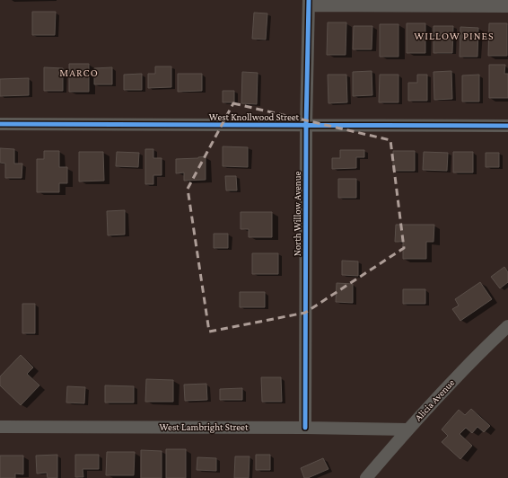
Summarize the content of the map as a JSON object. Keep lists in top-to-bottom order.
{
  "streets": {
    "street": [
      "West Knollwood Street",
      "North Willow Avenue",
      "Alicia Avenue",
      "West Lambright Street"
    ]
  },
  "crossings": [
    ["West Knollwood Street", "North Willow Avenue"],
    ["North Willow Avenue", "West Lambright Street"],
    ["Alicia Avenue", "West Lambright Street"]
  ],
  "districts": ["WILLOW PINES", "MARCO"]
}
